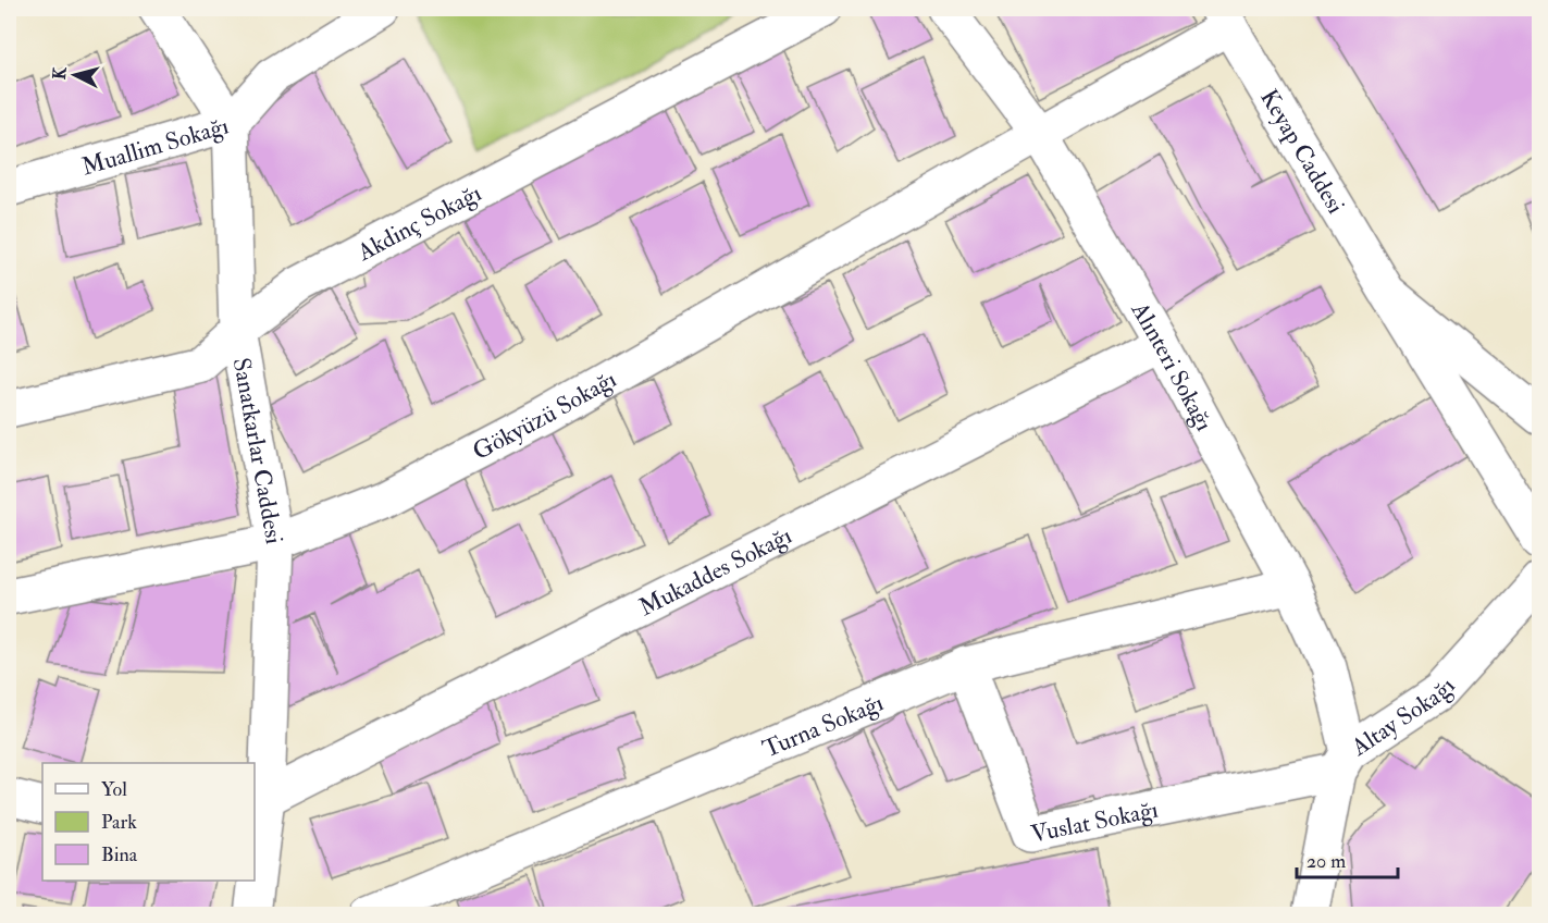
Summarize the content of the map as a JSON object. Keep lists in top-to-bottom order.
{
  "streets": {
    "street": [
      "Muallim Sokağı",
      "Keyap Caddesi",
      "Akdinç Sokağı",
      "Alınteri Sokağı",
      "Gökyüzü Sokağı",
      "Sanatkarlar Caddesi",
      "Mukaddes Sokağı",
      "Altay Sokağı",
      "Turna Sokağı",
      "Vuslat Sokağı"
    ]
  },
  "crossings": [
    ["Muallim Sokağı", "Sanatkarlar Caddesi"],
    ["Keyap Caddesi", "Gökyüzü Sokağı"],
    ["Akdinç Sokağı", "Sanatkarlar Caddesi"],
    ["Alınteri Sokağı", "Gökyüzü Sokağı"],
    ["Alınteri Sokağı", "Mukaddes Sokağı"],
    ["Alınteri Sokağı", "Altay Sokağı"],
    ["Alınteri Sokağı", "Turna Sokağı"],
    ["Alınteri Sokağı", "Vuslat Sokağı"],
    ["Gökyüzü Sokağı", "Sanatkarlar Caddesi"],
    ["Sanatkarlar Caddesi", "Mukaddes Sokağı"],
    ["Altay Sokağı", "Vuslat Sokağı"],
    ["Turna Sokağı", "Vuslat Sokağı"]
  ],
  "legend": ["Yol", "Park", "Bina"],
  "scale_bar": "20 m",
  "north": "left"
}
